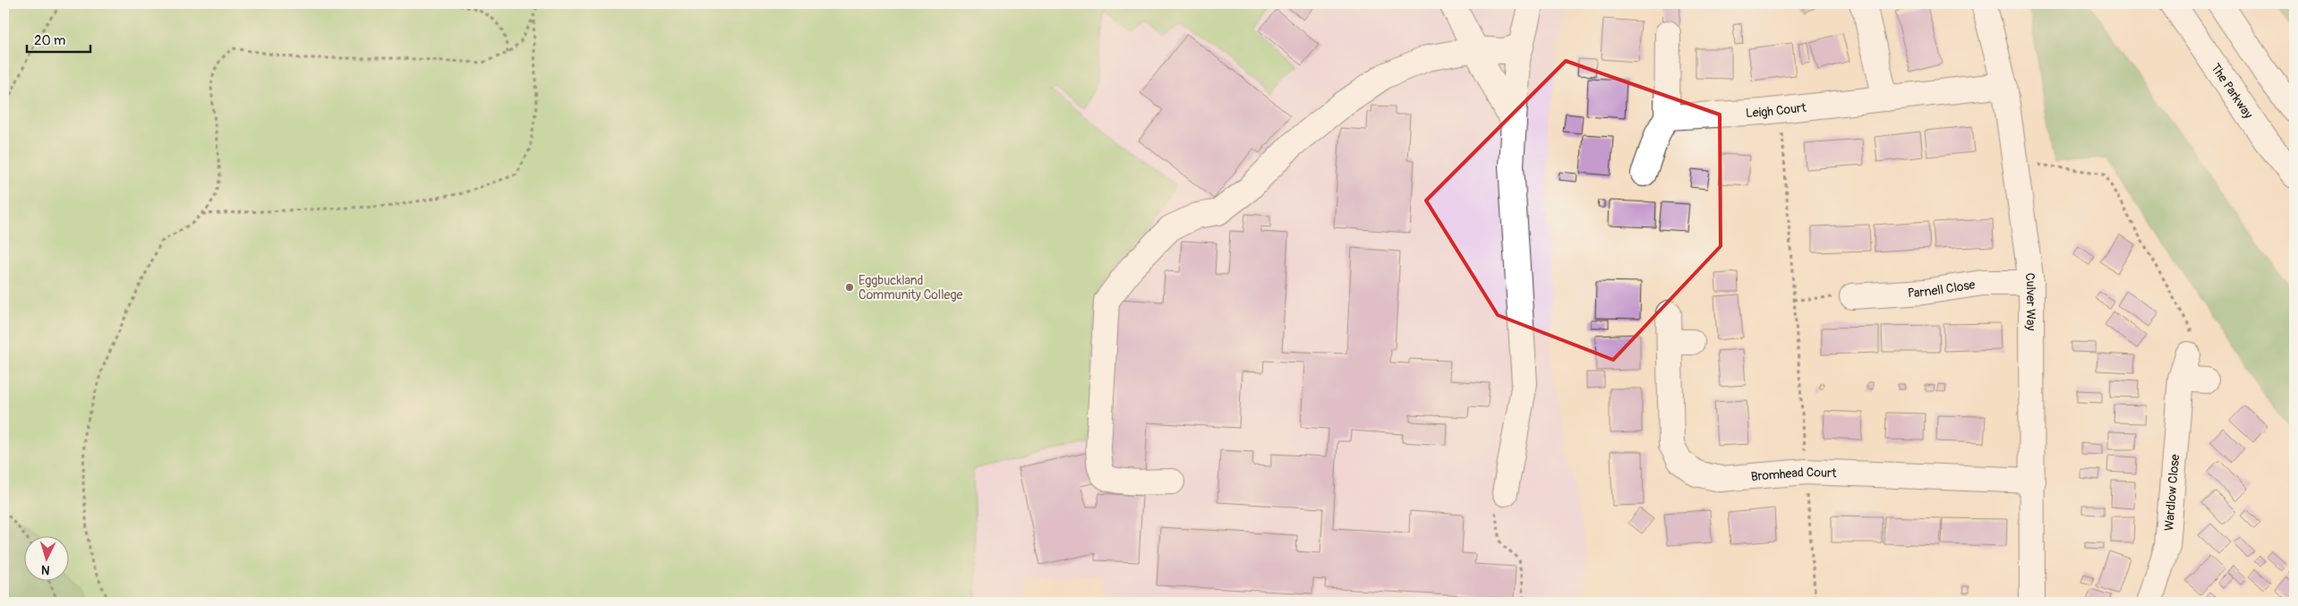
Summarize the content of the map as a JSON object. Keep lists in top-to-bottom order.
{
  "streets": {
    "main road": [
      "The Parkway",
      "Leigh Court",
      "Parnell Close",
      "Culver Way",
      "Bromhead Court",
      "Wardlow Close"
    ]
  },
  "crossings": [
    ["Leigh Court", "Culver Way"],
    ["Parnell Close", "Culver Way"],
    ["Culver Way", "Bromhead Court"]
  ],
  "places": ["Eggbuckland Community College"],
  "scale_bar": "20 m",
  "north": "bottom"
}
